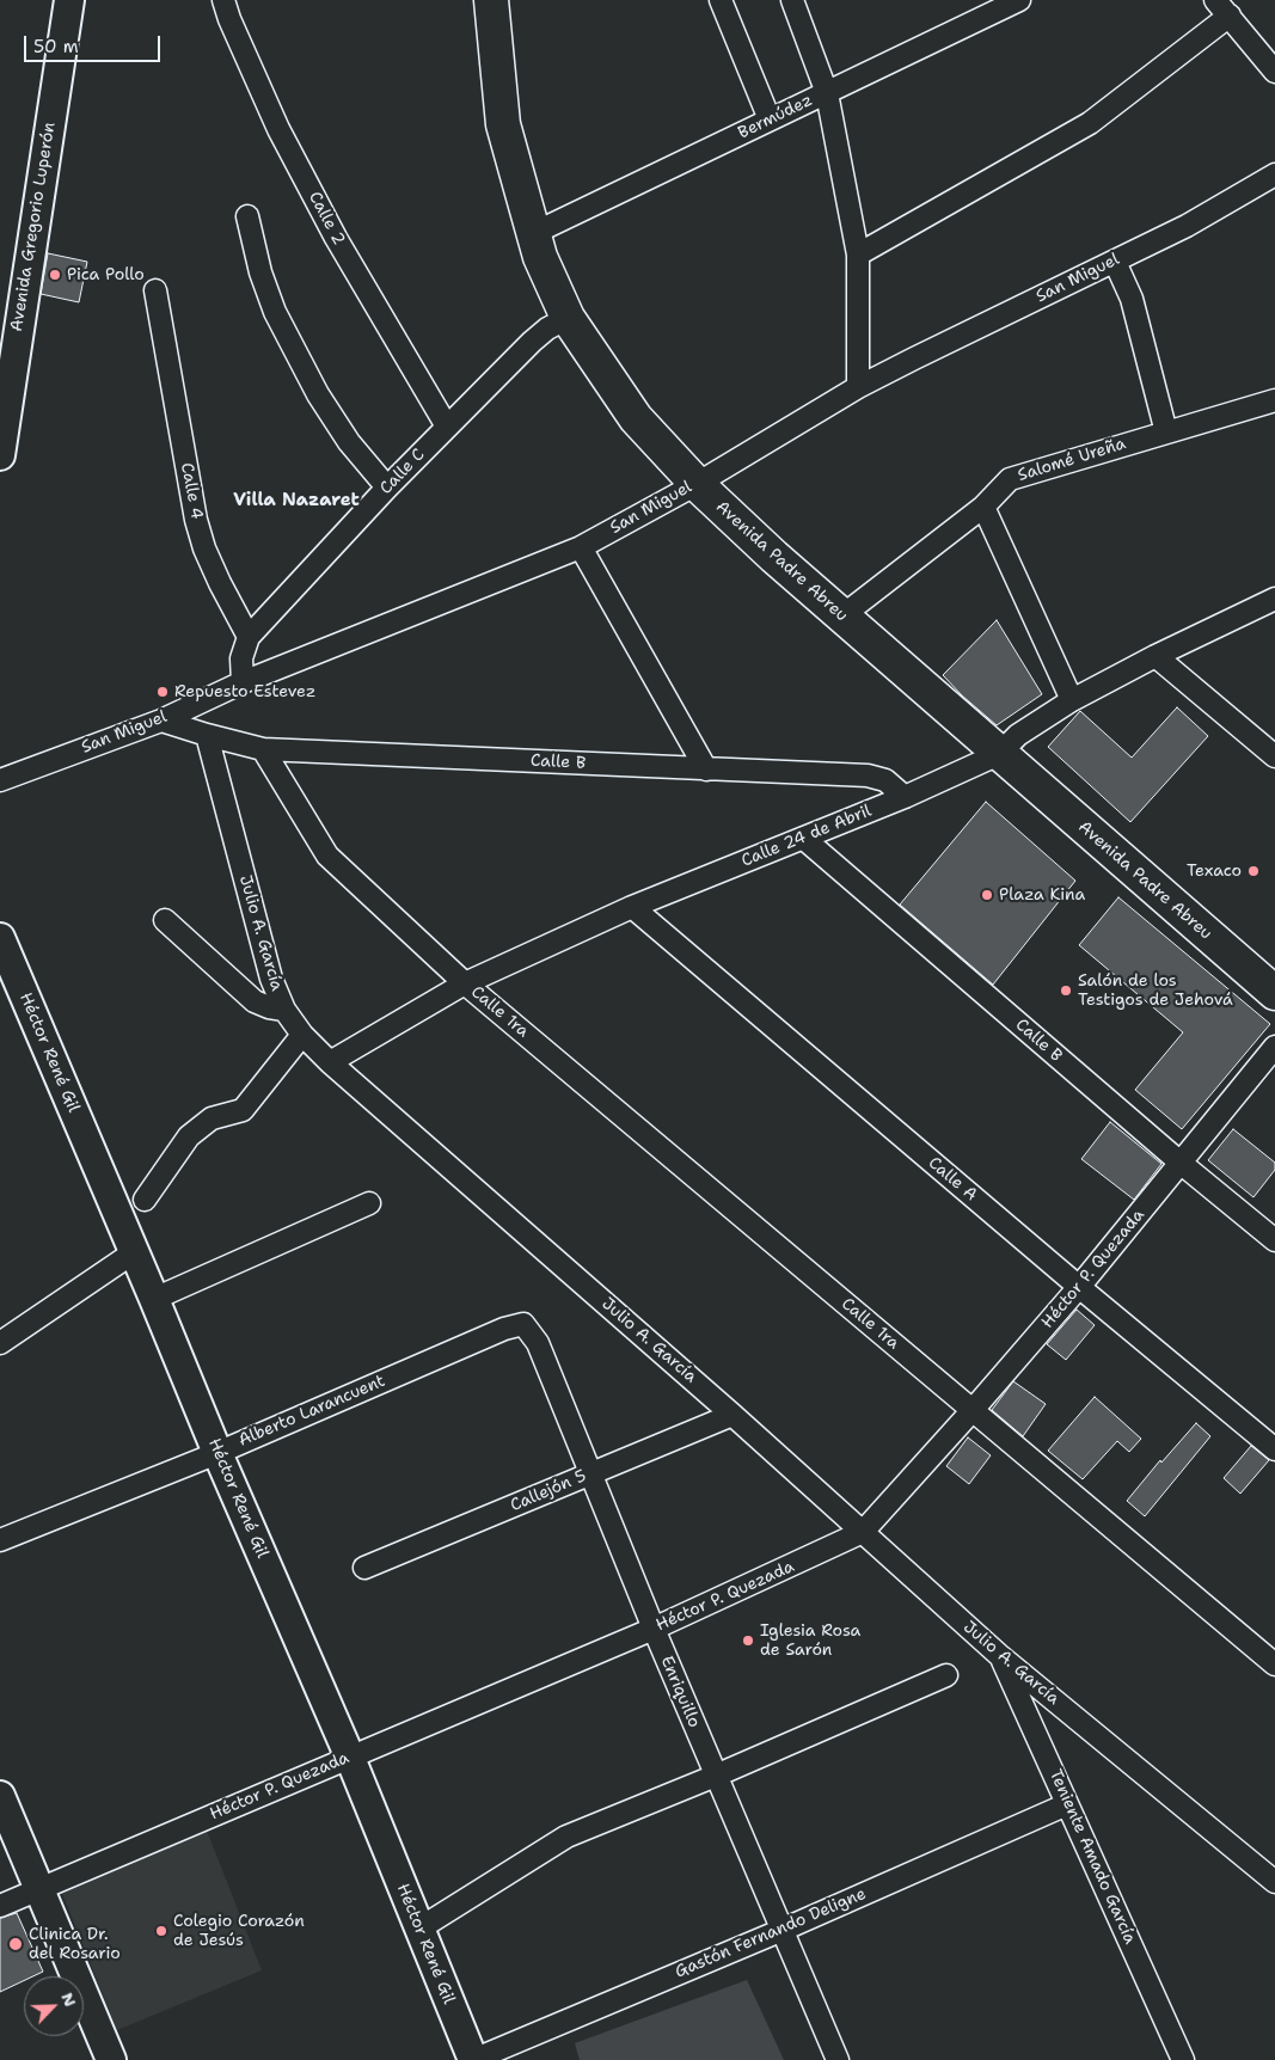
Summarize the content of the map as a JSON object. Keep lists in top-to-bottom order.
{
  "streets": {
    "main road": ["Avenida Padre Abreu"],
    "street": [
      "Bermúdez",
      "Calle 2",
      "Avenida Gregorio Luperón",
      "San Miguel",
      "Salomé Ureña",
      "Calle C",
      "Calle 4",
      "Calle B",
      "Calle 24 de Abril",
      "Julio A. García",
      "Calle 1ra",
      "Héctor René Gil",
      "Calle A",
      "Héctor P. Quezada",
      "Alberto Larancuent",
      "Callejón 5",
      "Enriquillo",
      "Teniente Amado García",
      "Gastón Fernando Deligne"
    ]
  },
  "crossings": [
    ["Bermúdez", "Avenida Padre Abreu"],
    ["Calle 2", "Calle C"],
    ["San Miguel", "Avenida Padre Abreu"],
    ["Salomé Ureña", "Avenida Padre Abreu"],
    ["Calle C", "Calle 4"],
    ["Calle C", "Avenida Padre Abreu"],
    ["Avenida Padre Abreu", "Calle 24 de Abril"],
    ["Calle B", "Calle 24 de Abril"],
    ["Calle B", "Julio A. García"],
    ["Calle B", "Calle 1ra"],
    ["Calle B", "Héctor P. Quezada"],
    ["Calle 24 de Abril", "Julio A. García"],
    ["Calle 24 de Abril", "Calle 1ra"],
    ["Calle 24 de Abril", "Calle A"],
    ["Julio A. García", "Héctor P. Quezada"],
    ["Julio A. García", "Callejón 5"],
    ["Julio A. García", "Teniente Amado García"],
    ["Calle 1ra", "Héctor P. Quezada"],
    ["Héctor René Gil", "Héctor P. Quezada"],
    ["Héctor René Gil", "Alberto Larancuent"],
    ["Héctor René Gil", "Gastón Fernando Deligne"],
    ["Calle A", "Héctor P. Quezada"],
    ["Héctor P. Quezada", "Enriquillo"],
    ["Alberto Larancuent", "Enriquillo"],
    ["Callejón 5", "Enriquillo"],
    ["Enriquillo", "Gastón Fernando Deligne"],
    ["Teniente Amado García", "Gastón Fernando Deligne"]
  ],
  "districts": ["Villa Nazaret"],
  "places": [
    "Pica Pollo",
    "Repuesto Estevez",
    "Texaco",
    "Plaza Kina",
    "Salón de los Testigos de Jehová",
    "Iglesia Rosa de Sarón",
    "Colegio Corazón de Jesús",
    "Clinica Dr. del Rosario"
  ],
  "scale_bar": "50 m",
  "north": "top right"
}
